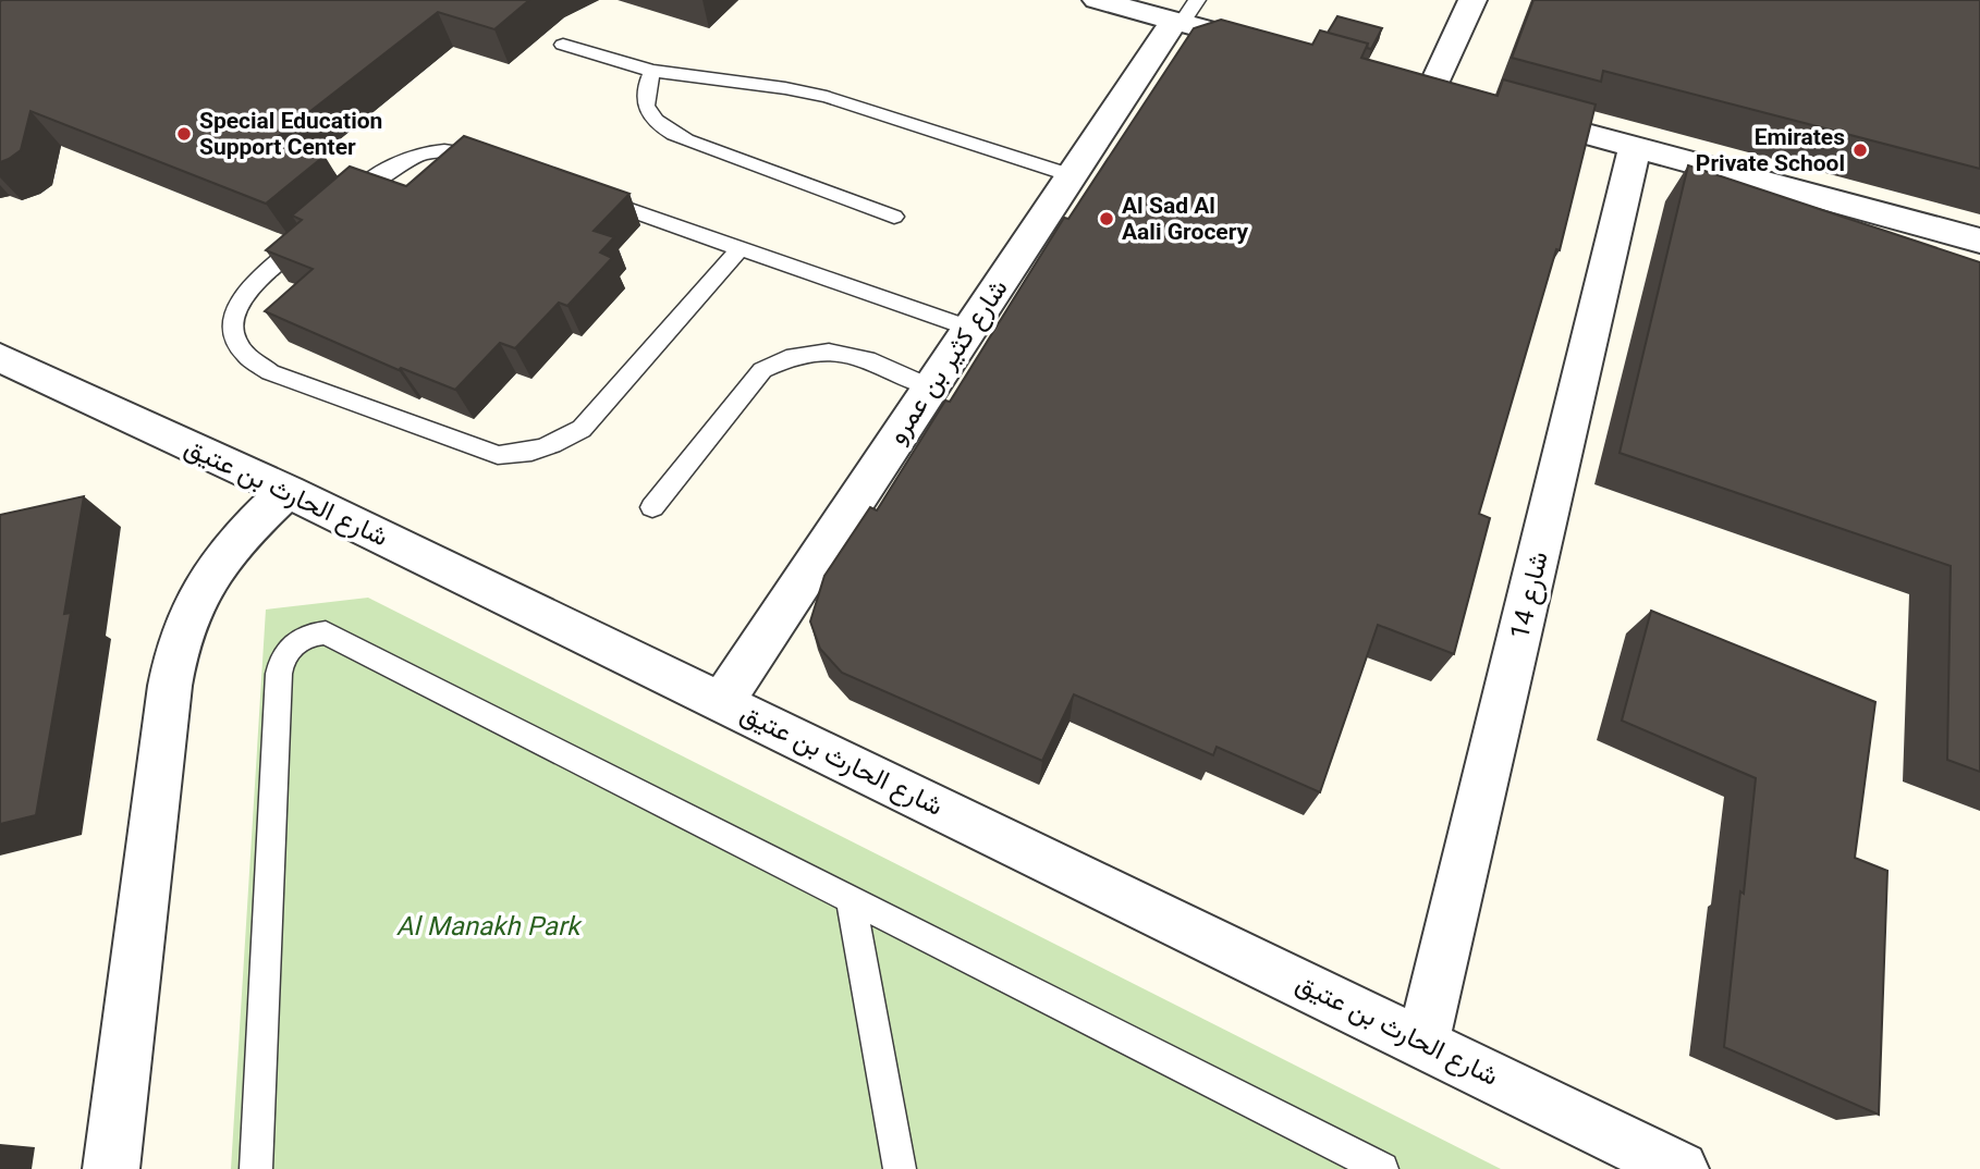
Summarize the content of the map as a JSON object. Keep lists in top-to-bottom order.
{
  "streets": {
    "street": ["شارع كثير بن عمرو", "شارع الحارث بن عتيق", "شارع 14"]
  },
  "crossings": [
    ["شارع كثير بن عمرو", "شارع الحارث بن عتيق"],
    ["شارع الحارث بن عتيق", "شارع 14"]
  ],
  "parks": ["Al Manakh Park"],
  "places": ["Special Education Support Center", "Emirates Private School", "Al Sad Al Aali Grocery"]
}
